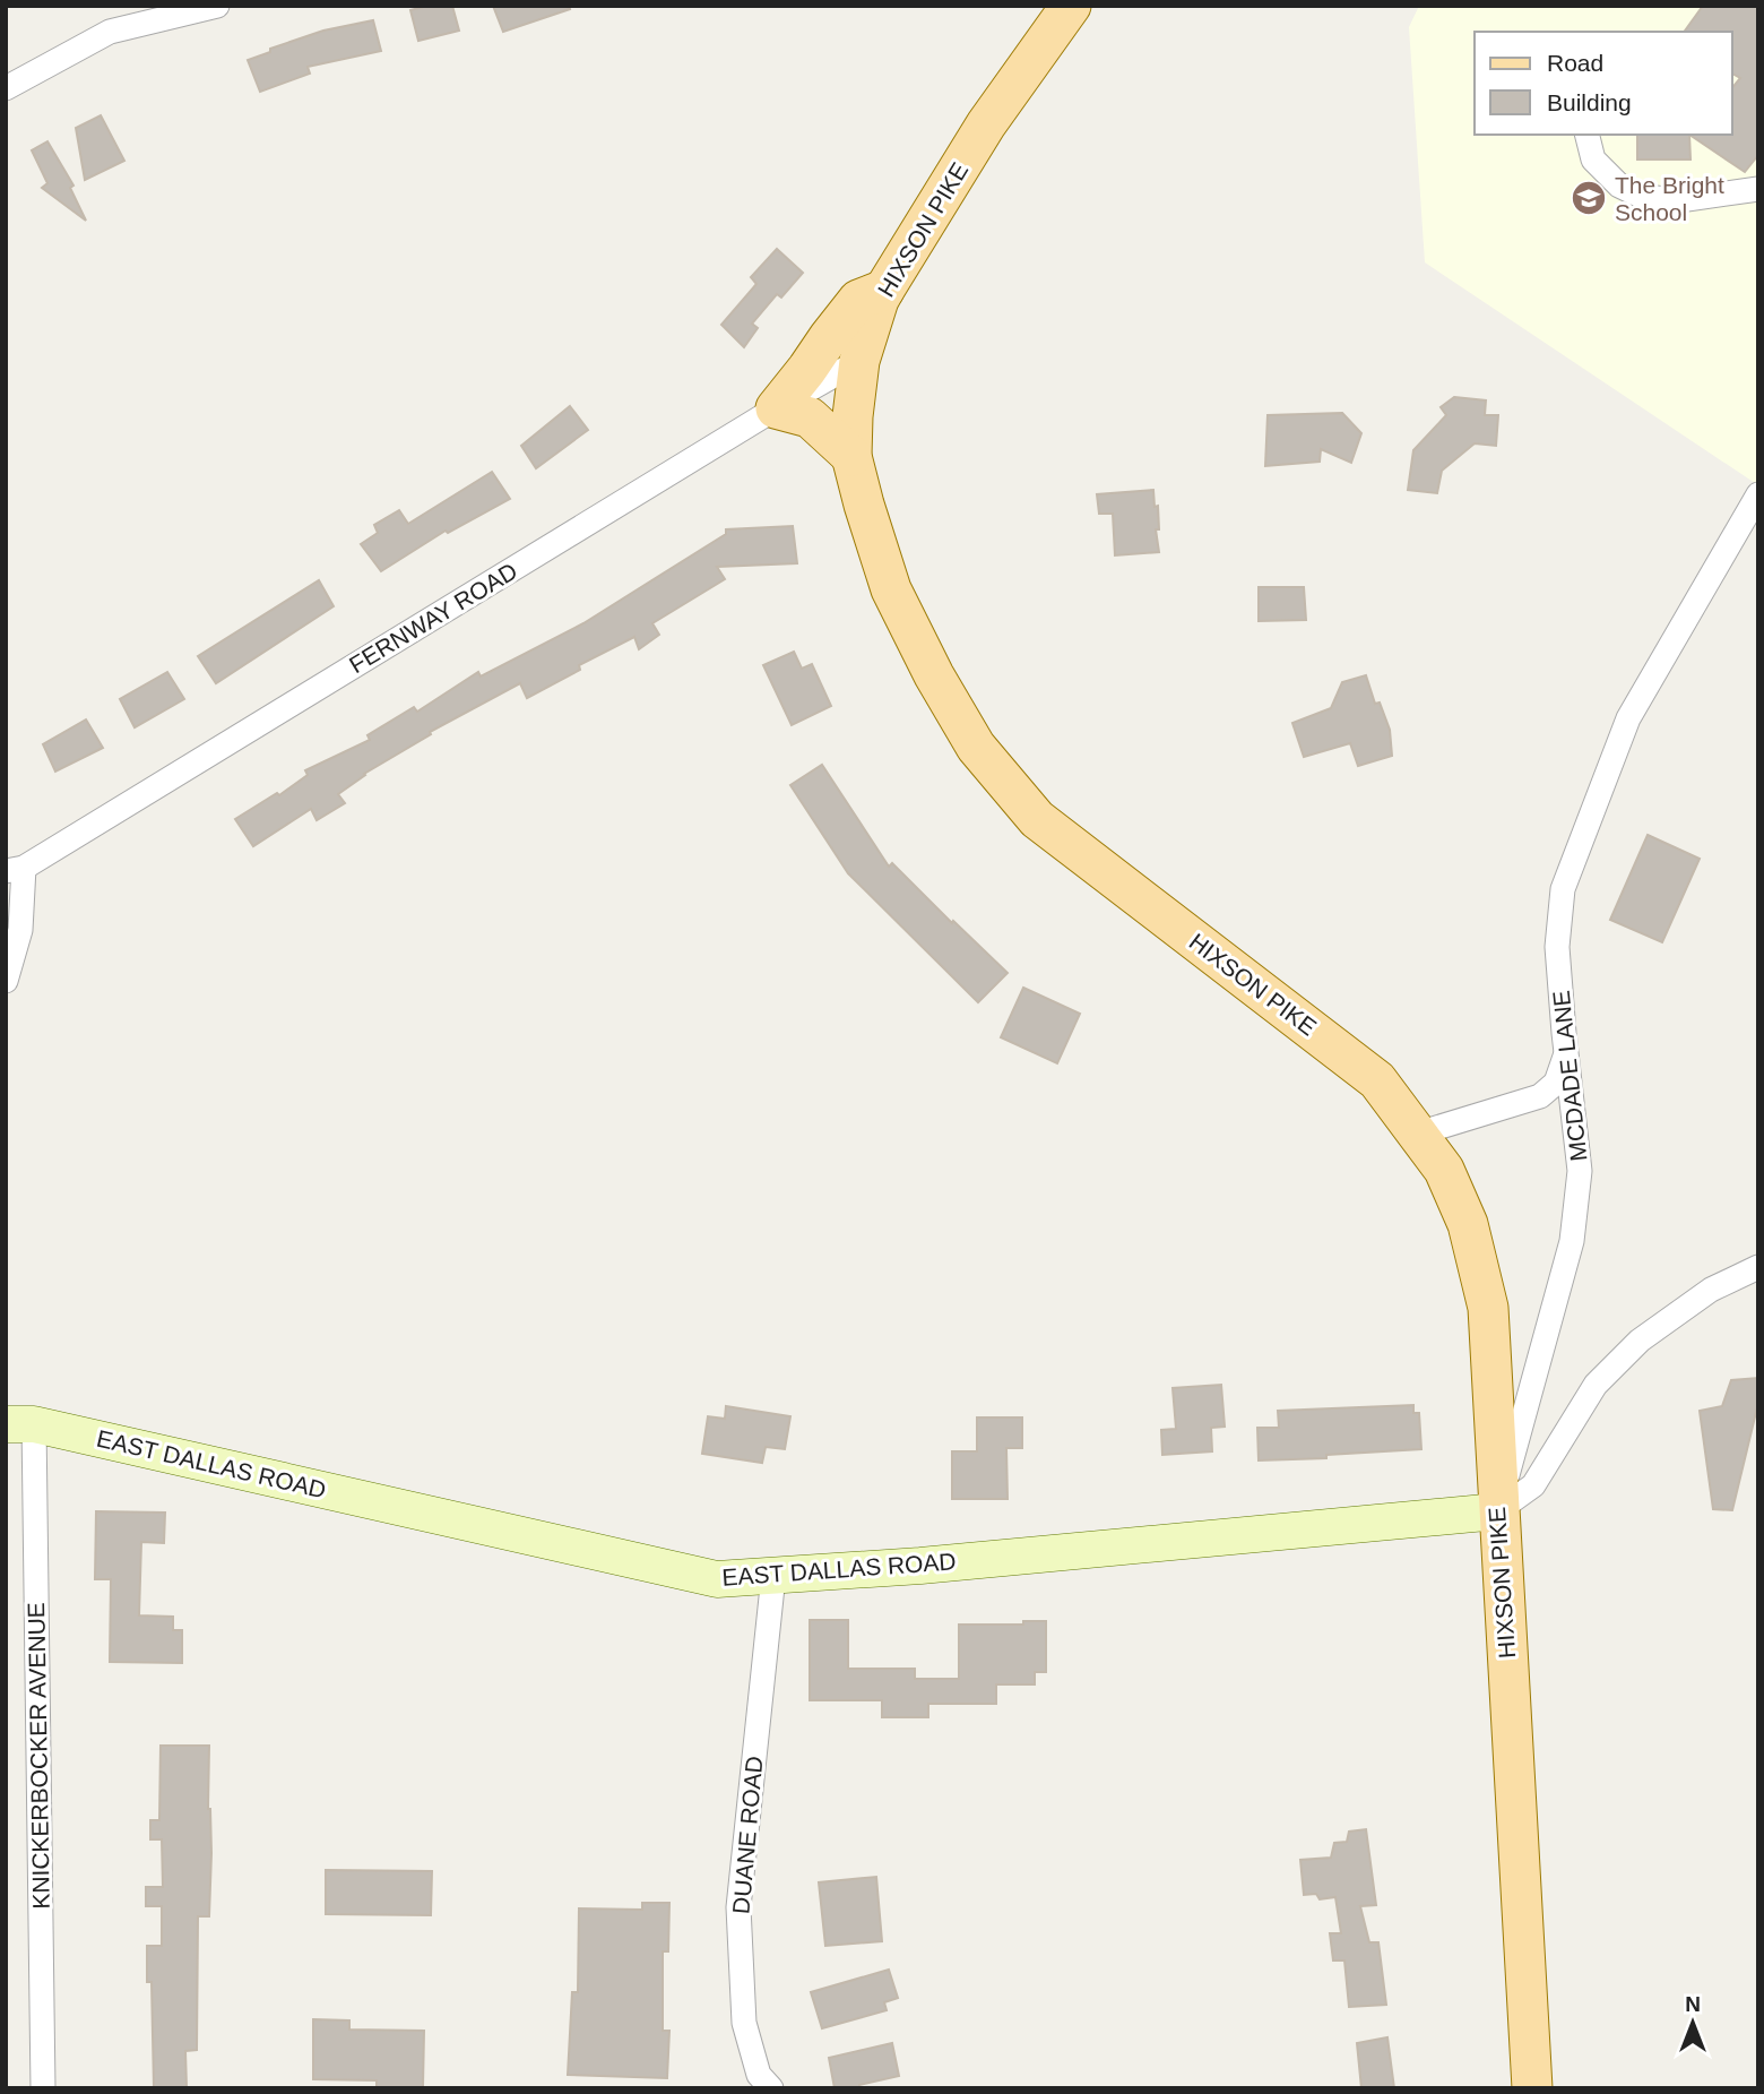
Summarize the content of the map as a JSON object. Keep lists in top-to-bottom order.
{
  "streets": {
    "main road": ["HIXSON PIKE"],
    "street": [
      "FERNWAY ROAD",
      "MCDADE LANE",
      "EAST DALLAS ROAD",
      "KNICKERBOCKER AVENUE",
      "DUANE ROAD"
    ]
  },
  "crossings": [
    ["HIXSON PIKE", "FERNWAY ROAD"],
    ["HIXSON PIKE", "MCDADE LANE"],
    ["HIXSON PIKE", "EAST DALLAS ROAD"],
    ["MCDADE LANE", "EAST DALLAS ROAD"],
    ["EAST DALLAS ROAD", "KNICKERBOCKER AVENUE"],
    ["EAST DALLAS ROAD", "DUANE ROAD"]
  ],
  "places": {
    "school or university": ["The Bright School"]
  },
  "legend": ["Road", "Building"],
  "north": "top"
}
